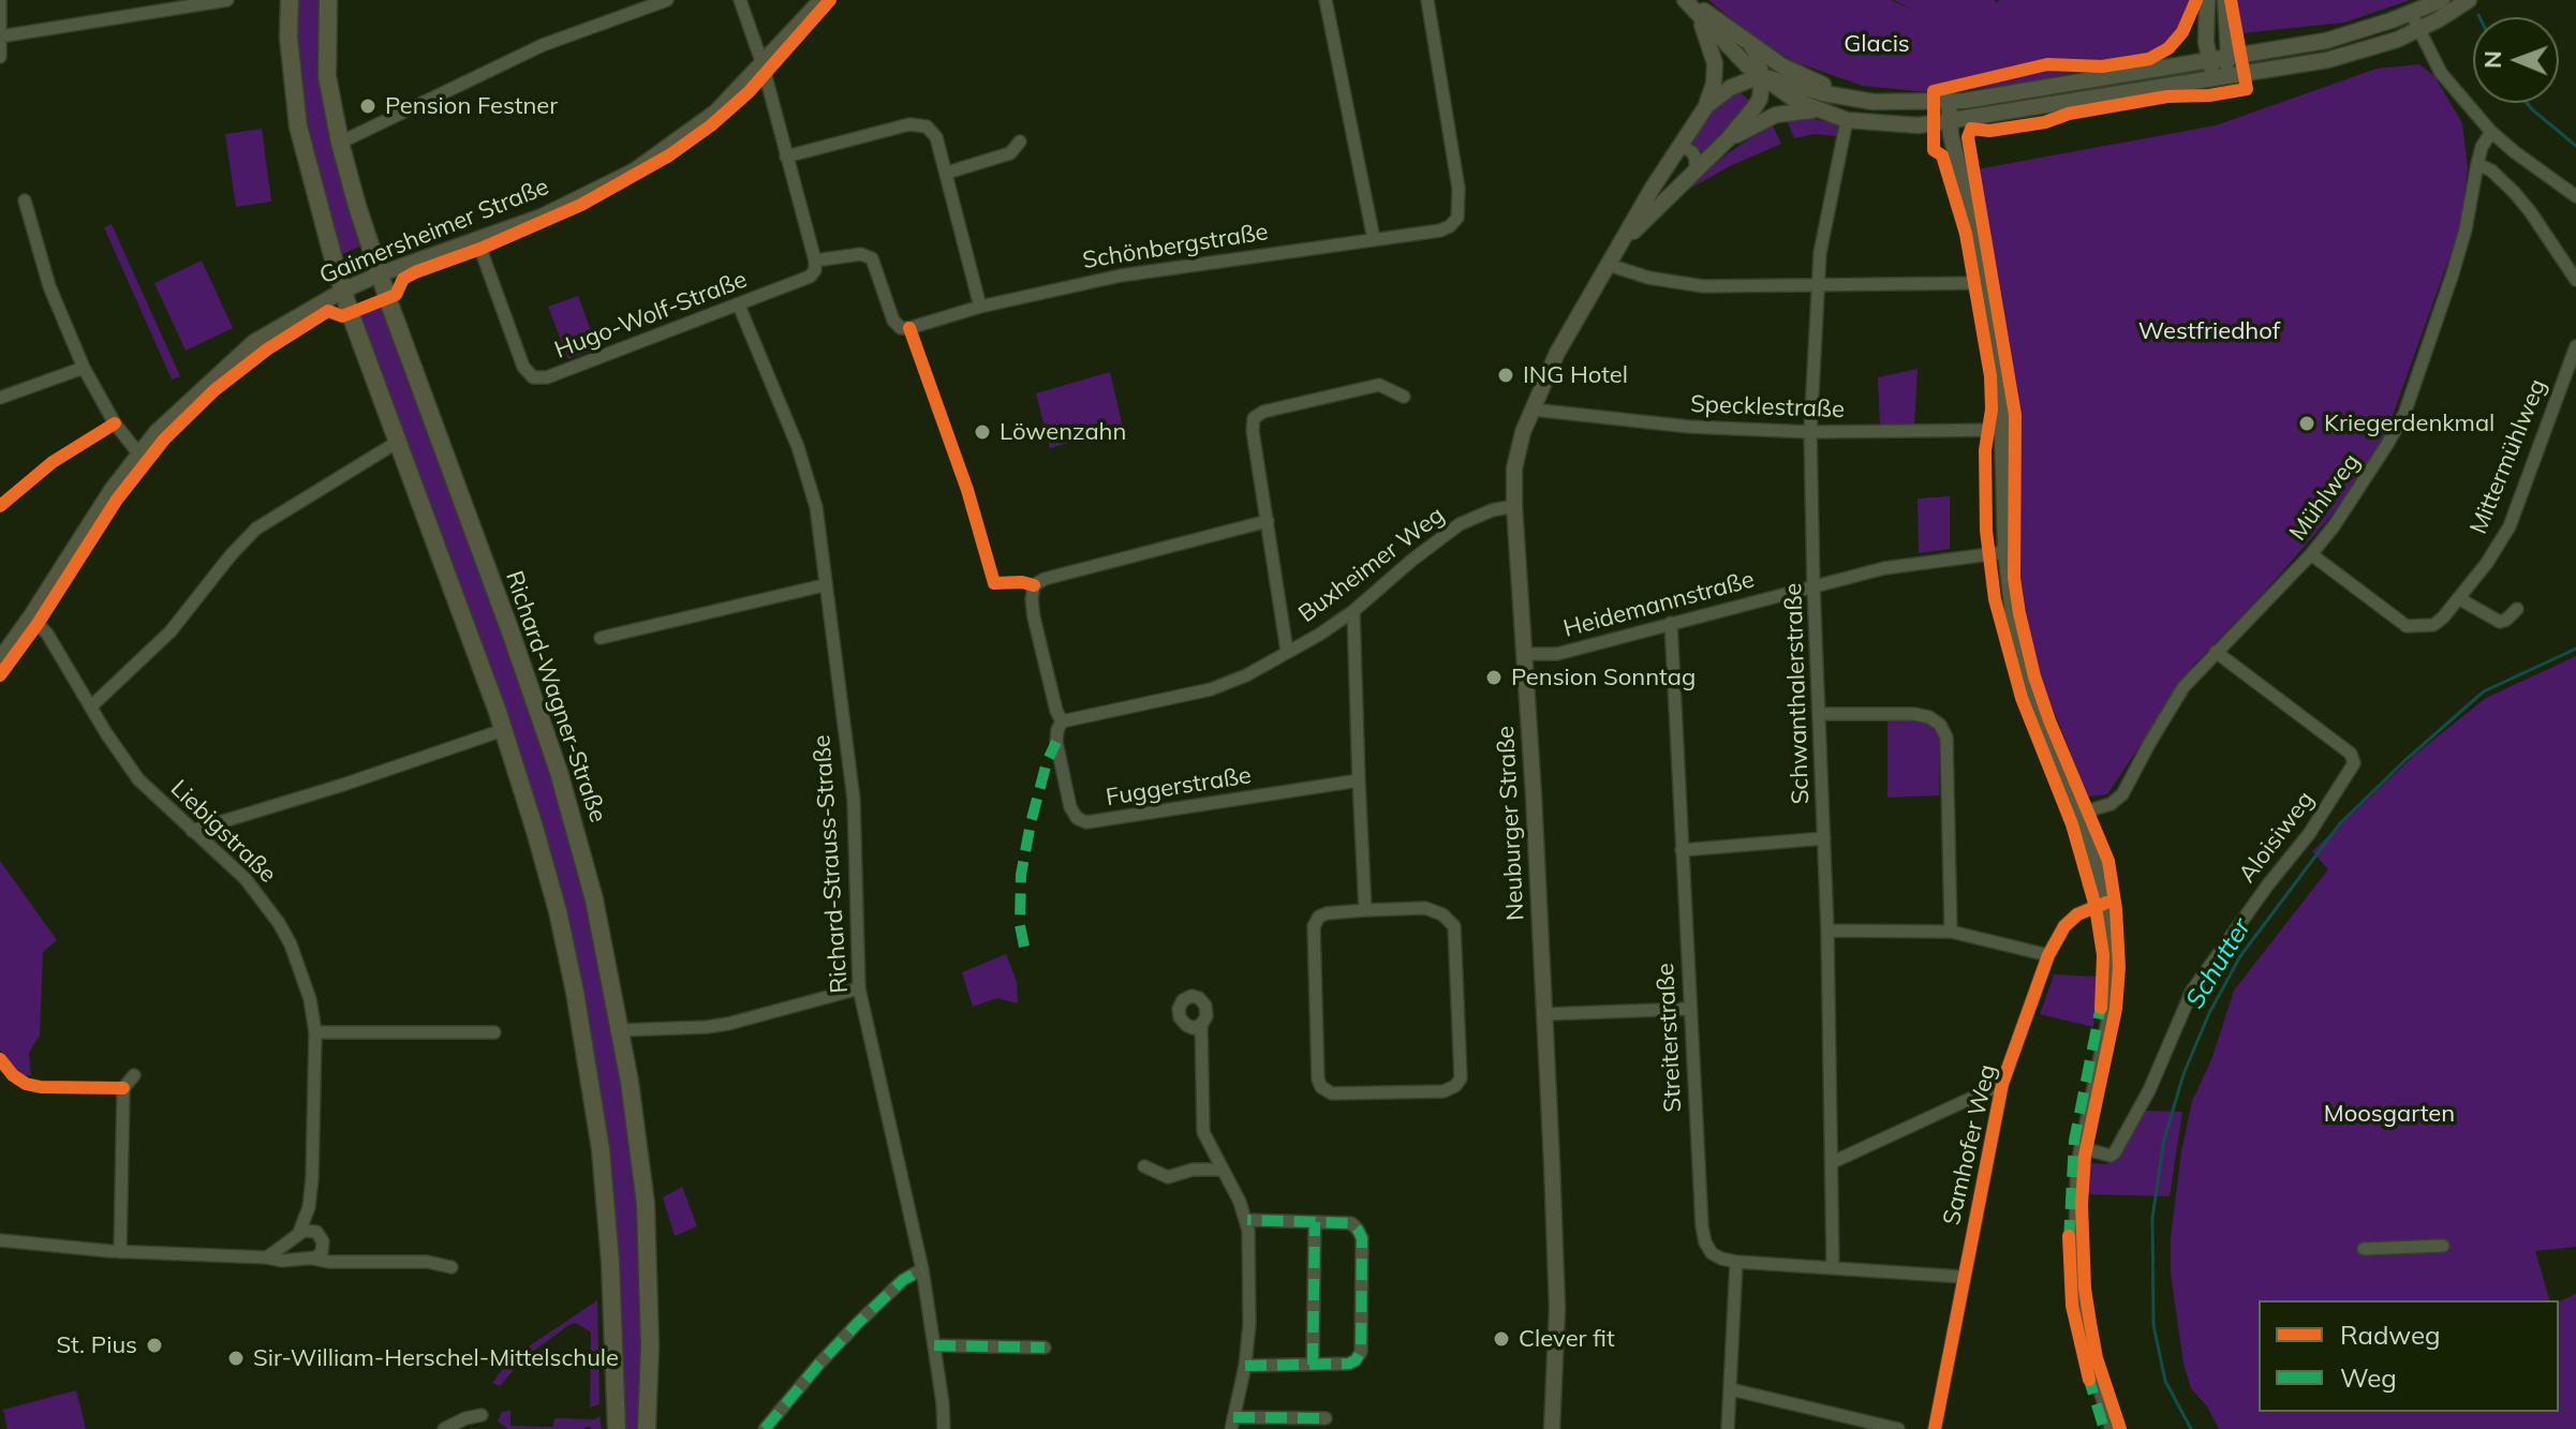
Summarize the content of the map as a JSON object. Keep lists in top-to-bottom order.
{
  "streets": {
    "main road": ["Gaimersheimer Straße", "Richard-Wagner-Straße", "Neuburger Straße"],
    "street": [
      "Schönbergstraße",
      "Hugo-Wolf-Straße",
      "Specklestraße",
      "Mittermühlweg",
      "Mühlweg",
      "Buxheimer Weg",
      "Heidemannstraße",
      "Schwanthalerstraße",
      "Fuggerstraße",
      "Liebigstraße",
      "Aloisiweg",
      "Richard-Strauss-Straße",
      "Streiterstraße",
      "Samhofer Weg"
    ]
  },
  "crossings": [
    ["Gaimersheimer Straße", "Hugo-Wolf-Straße"],
    ["Gaimersheimer Straße", "Richard-Wagner-Straße"],
    ["Gaimersheimer Straße", "Liebigstraße"],
    ["Schönbergstraße", "Hugo-Wolf-Straße"],
    ["Hugo-Wolf-Straße", "Richard-Strauss-Straße"],
    ["Specklestraße", "Schwanthalerstraße"],
    ["Specklestraße", "Neuburger Straße"],
    ["Mittermühlweg", "Mühlweg"],
    ["Mühlweg", "Aloisiweg"],
    ["Buxheimer Weg", "Fuggerstraße"],
    ["Buxheimer Weg", "Neuburger Straße"],
    ["Heidemannstraße", "Schwanthalerstraße"],
    ["Heidemannstraße", "Neuburger Straße"],
    ["Heidemannstraße", "Streiterstraße"]
  ],
  "water": ["Schutter"],
  "parks": ["Glacis", "Westfriedhof", "Moosgarten"],
  "places": [
    "Pension Festner",
    "ING Hotel",
    "Kriegerdenkmal",
    "Löwenzahn",
    "Pension Sonntag",
    "Clever fit",
    "St. Pius",
    "Sir-William-Herschel-Mittelschule"
  ],
  "legend": ["Radweg", "Weg"],
  "north": "left"
}
